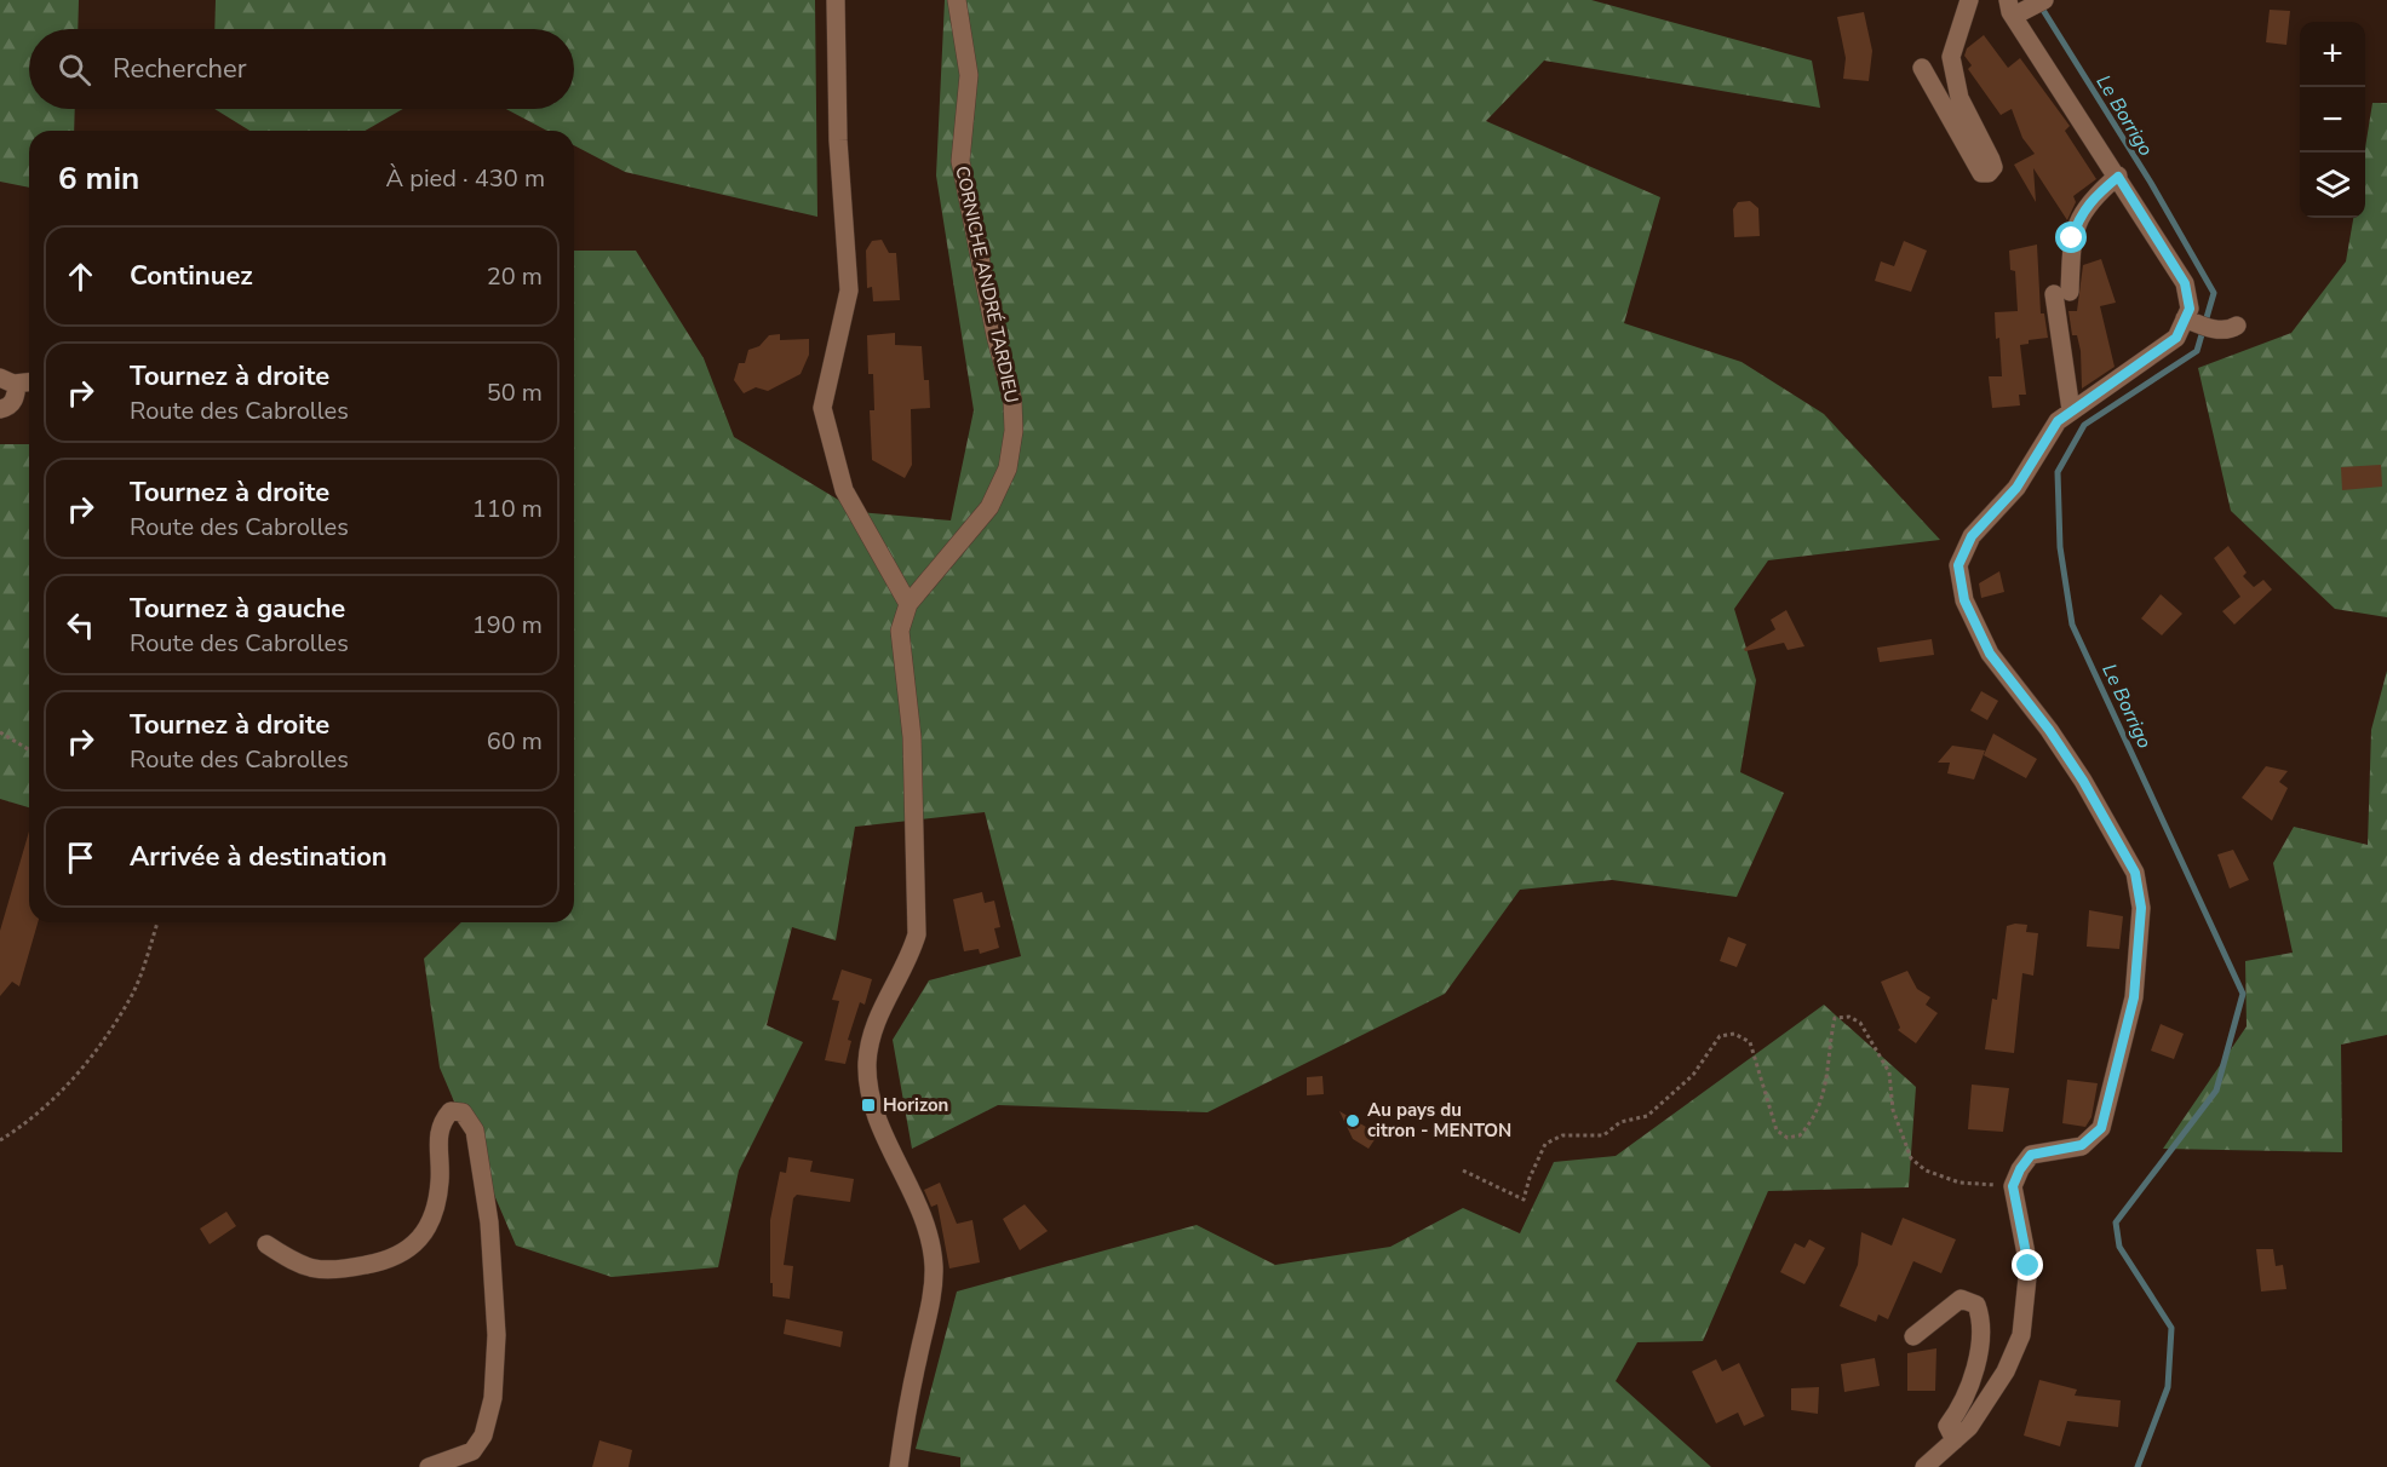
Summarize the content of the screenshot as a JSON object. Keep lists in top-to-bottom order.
{
  "streets": {
    "street": ["CORNICHE ANDRÉ TARDIEU"]
  },
  "water": ["Le Borrigo"],
  "places": {
    "transit": ["Horizon"],
    "other": ["Au pays du citron - MENTON"]
  },
  "page": {
    "map_buttons": ["+", "−"],
    "search": "Rechercher",
    "heading": ["6 min", "À pied · 430 m"],
    "list": [
      ["Continuez", "20 m"],
      ["Tournez à droite", "Route des Cabrolles", "50 m"],
      ["Tournez à droite", "Route des Cabrolles", "110 m"],
      ["Tournez à gauche", "Route des Cabrolles", "190 m"],
      ["Tournez à droite", "Route des Cabrolles", "60 m"],
      "Arrivée à destination"
    ]
  }
}
